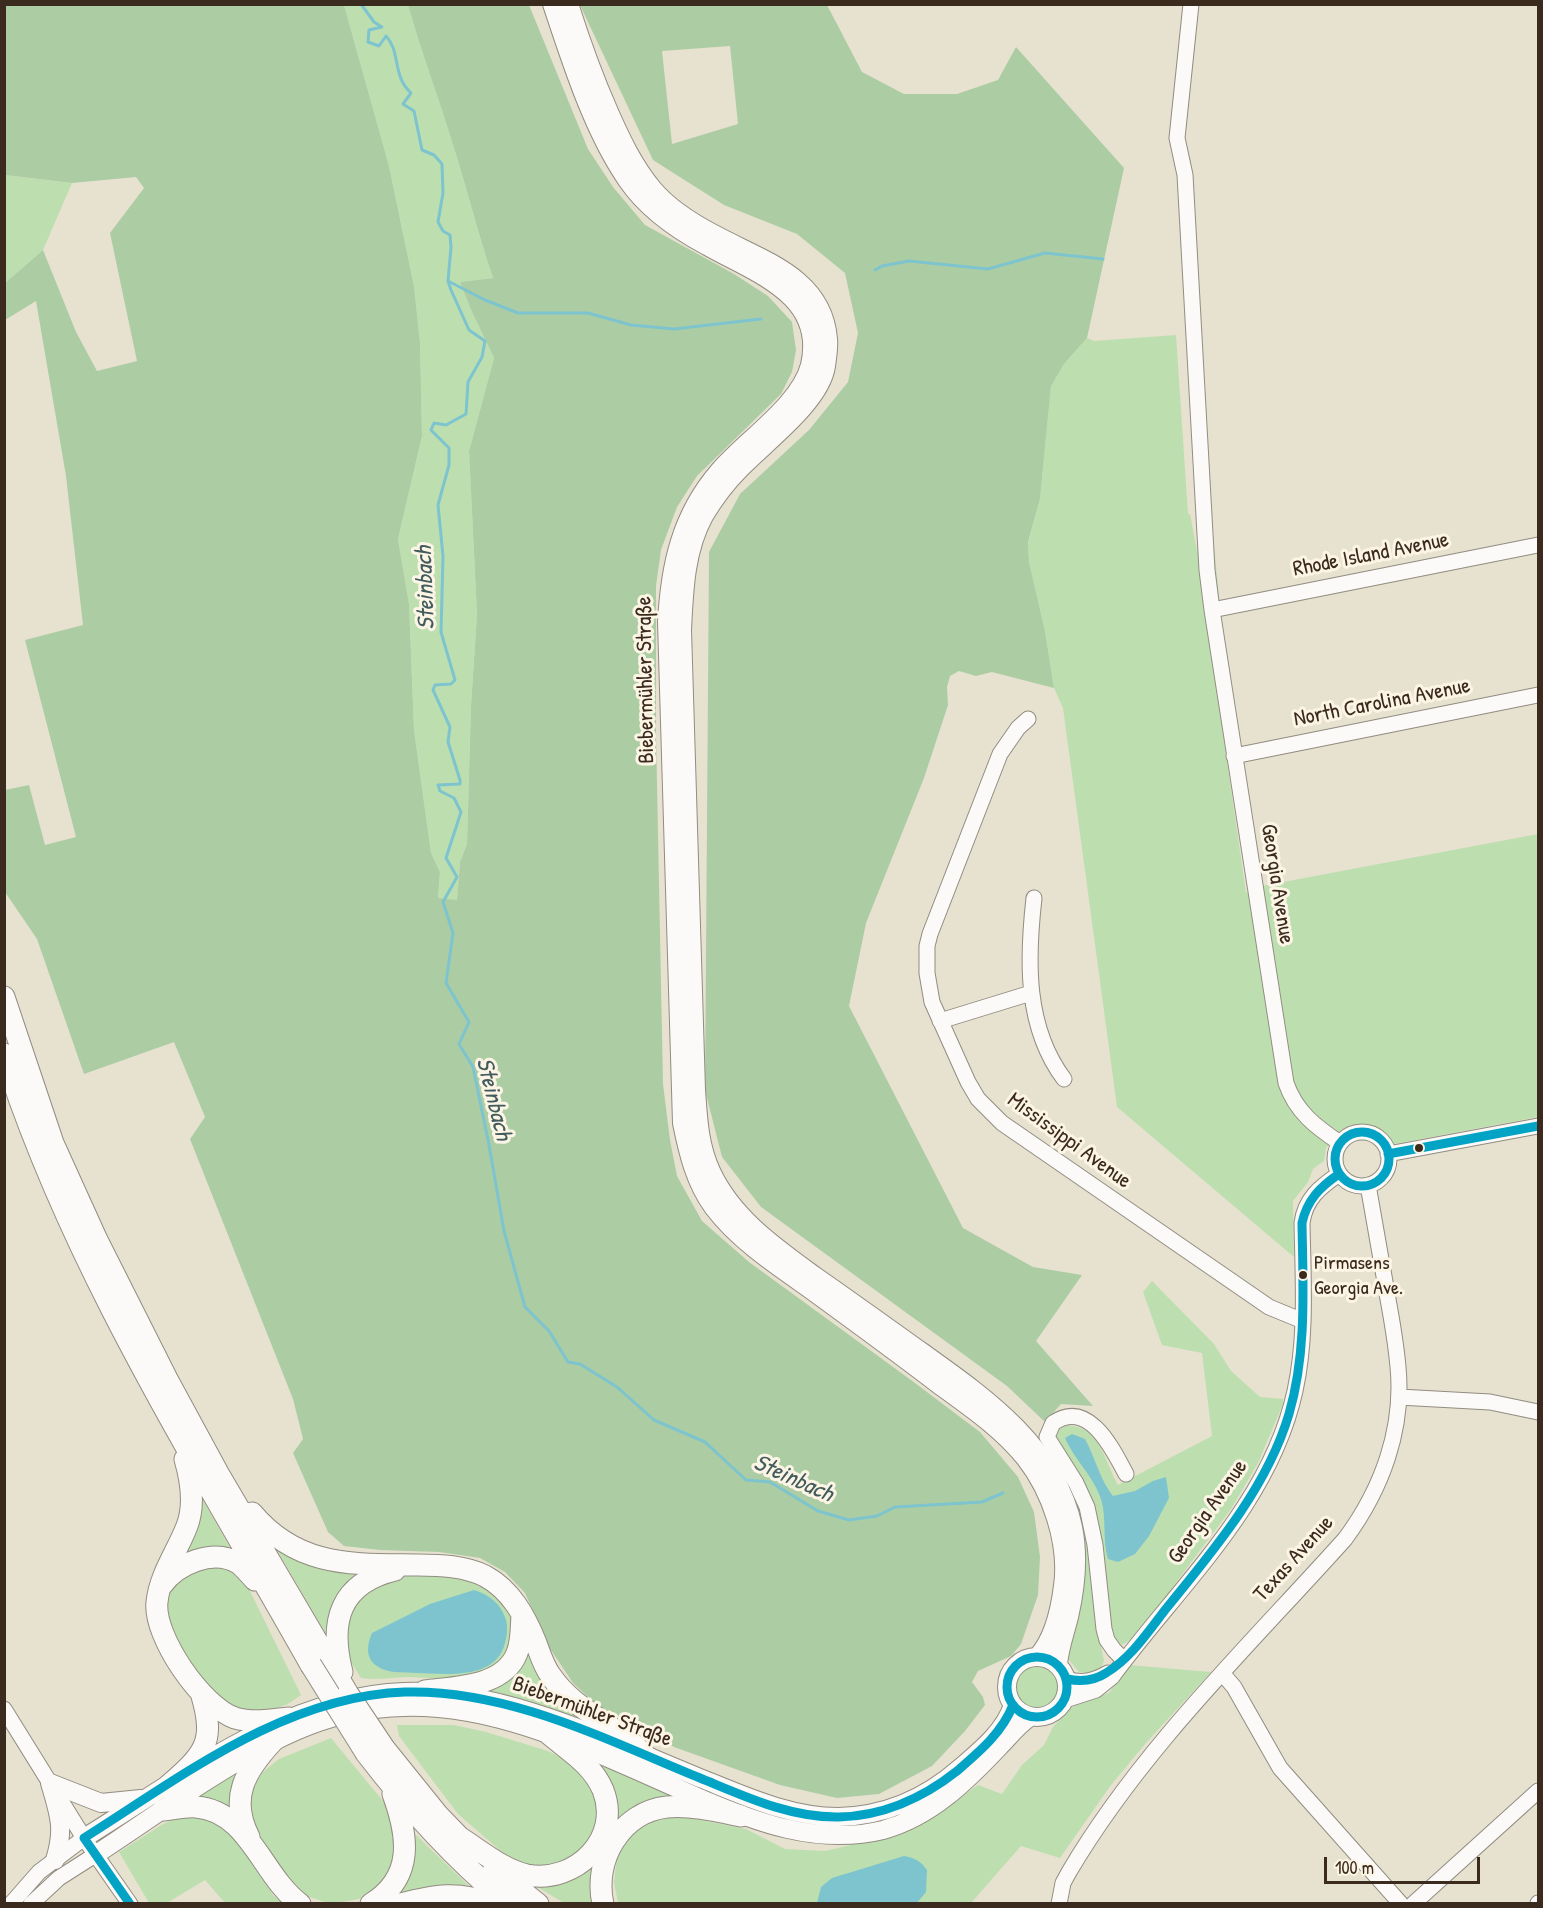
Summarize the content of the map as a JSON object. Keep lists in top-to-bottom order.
{
  "streets": {
    "main road": ["Biebermühler Straße"],
    "street": [
      "Rhode Island Avenue",
      "North Carolina Avenue",
      "Georgia Avenue",
      "Mississippi Avenue",
      "Texas Avenue"
    ]
  },
  "crossings": [
    ["Rhode Island Avenue", "Georgia Avenue"],
    ["Biebermühler Straße", "Georgia Avenue"],
    ["North Carolina Avenue", "Georgia Avenue"],
    ["Georgia Avenue", "Mississippi Avenue"],
    ["Georgia Avenue", "Texas Avenue"]
  ],
  "water": ["Steinbach"],
  "places": ["Pirmasens Georgia Ave."],
  "scale_bar": "100 m"
}
